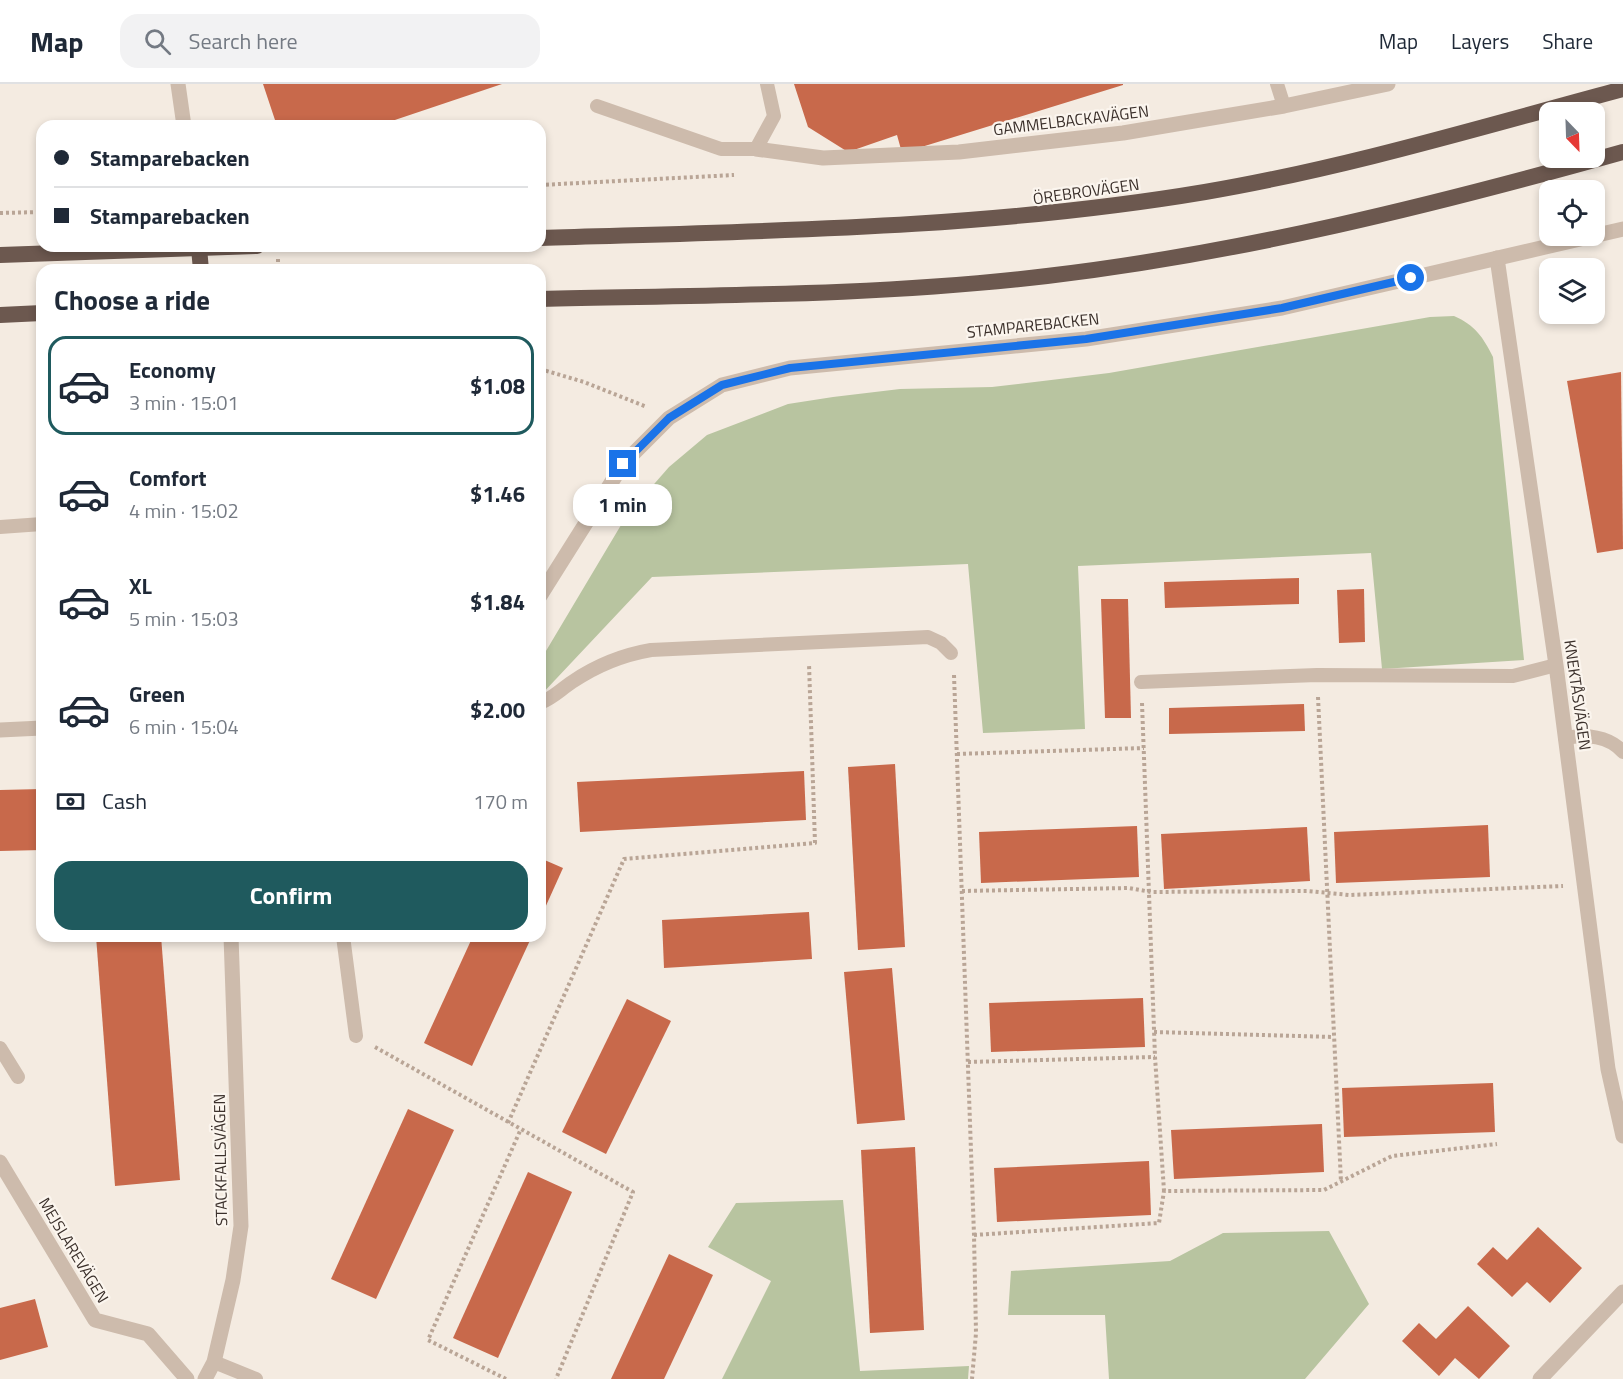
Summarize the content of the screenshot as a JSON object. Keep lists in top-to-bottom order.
{
  "streets": {
    "highway": ["ÖREBROVÄGEN"],
    "street": [
      "GAMMELBACKAVÄGEN",
      "STAMPAREBACKEN",
      "KNEKTÅSVÄGEN",
      "STACKFALLSVÄGEN",
      "MEJSLAREVÄGEN"
    ]
  },
  "crossings": [
    ["STAMPAREBACKEN", "KNEKTÅSVÄGEN"]
  ],
  "north": "bottom right",
  "page": {
    "header": "Map",
    "search": "Search here",
    "nav": ["Map", "Layers", "Share"],
    "banner": ["Stamparebacken", "Stamparebacken"],
    "heading": "Choose a ride",
    "list": [
      {
        "name": "Economy",
        "note": "3 min · 15:01",
        "value": "$1.08"
      },
      {
        "name": "Comfort",
        "note": "4 min · 15:02",
        "value": "$1.46"
      },
      {
        "name": "XL",
        "note": "5 min · 15:03",
        "value": "$1.84"
      },
      {
        "name": "Green",
        "note": "6 min · 15:04",
        "value": "$2.00"
      }
    ],
    "bubble": "1 min",
    "pay": ["Cash", "170 m"],
    "buttons": "Confirm"
  }
}
